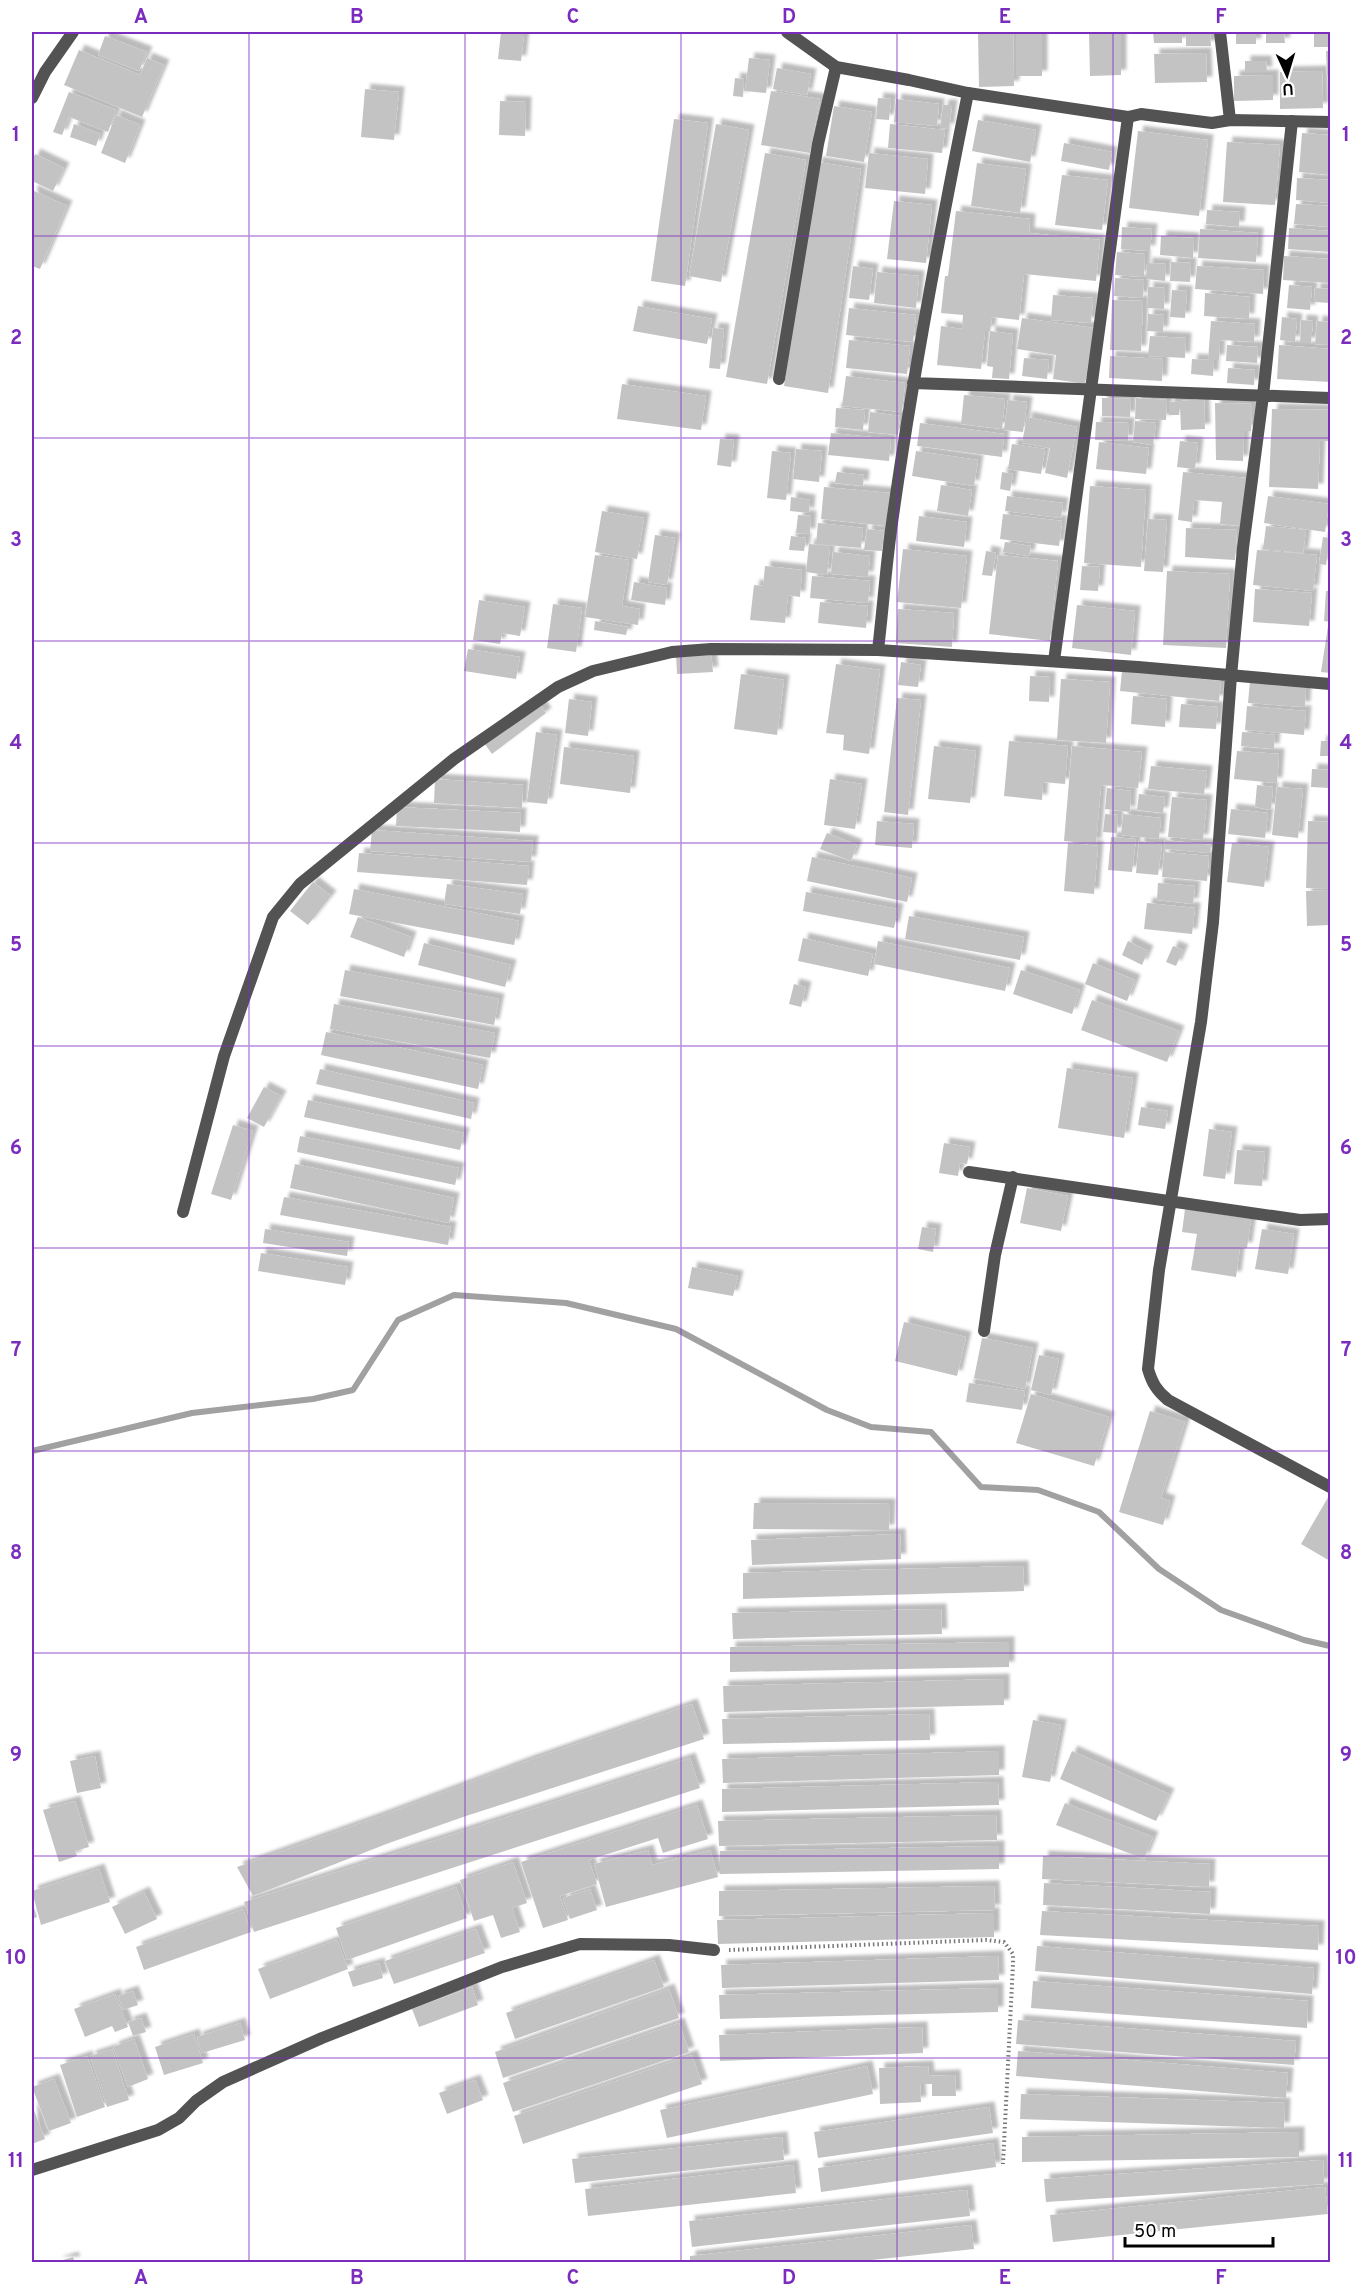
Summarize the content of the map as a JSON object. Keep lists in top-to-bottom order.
{
  "scale_bar": "50 m",
  "north": "bottom",
  "grid": {
    "columns": [
      "A",
      "B",
      "C",
      "D",
      "E",
      "F"
    ],
    "rows": [
      "1",
      "2",
      "3",
      "4",
      "5",
      "6",
      "7",
      "8",
      "9",
      "10",
      "11"
    ]
  }
}
